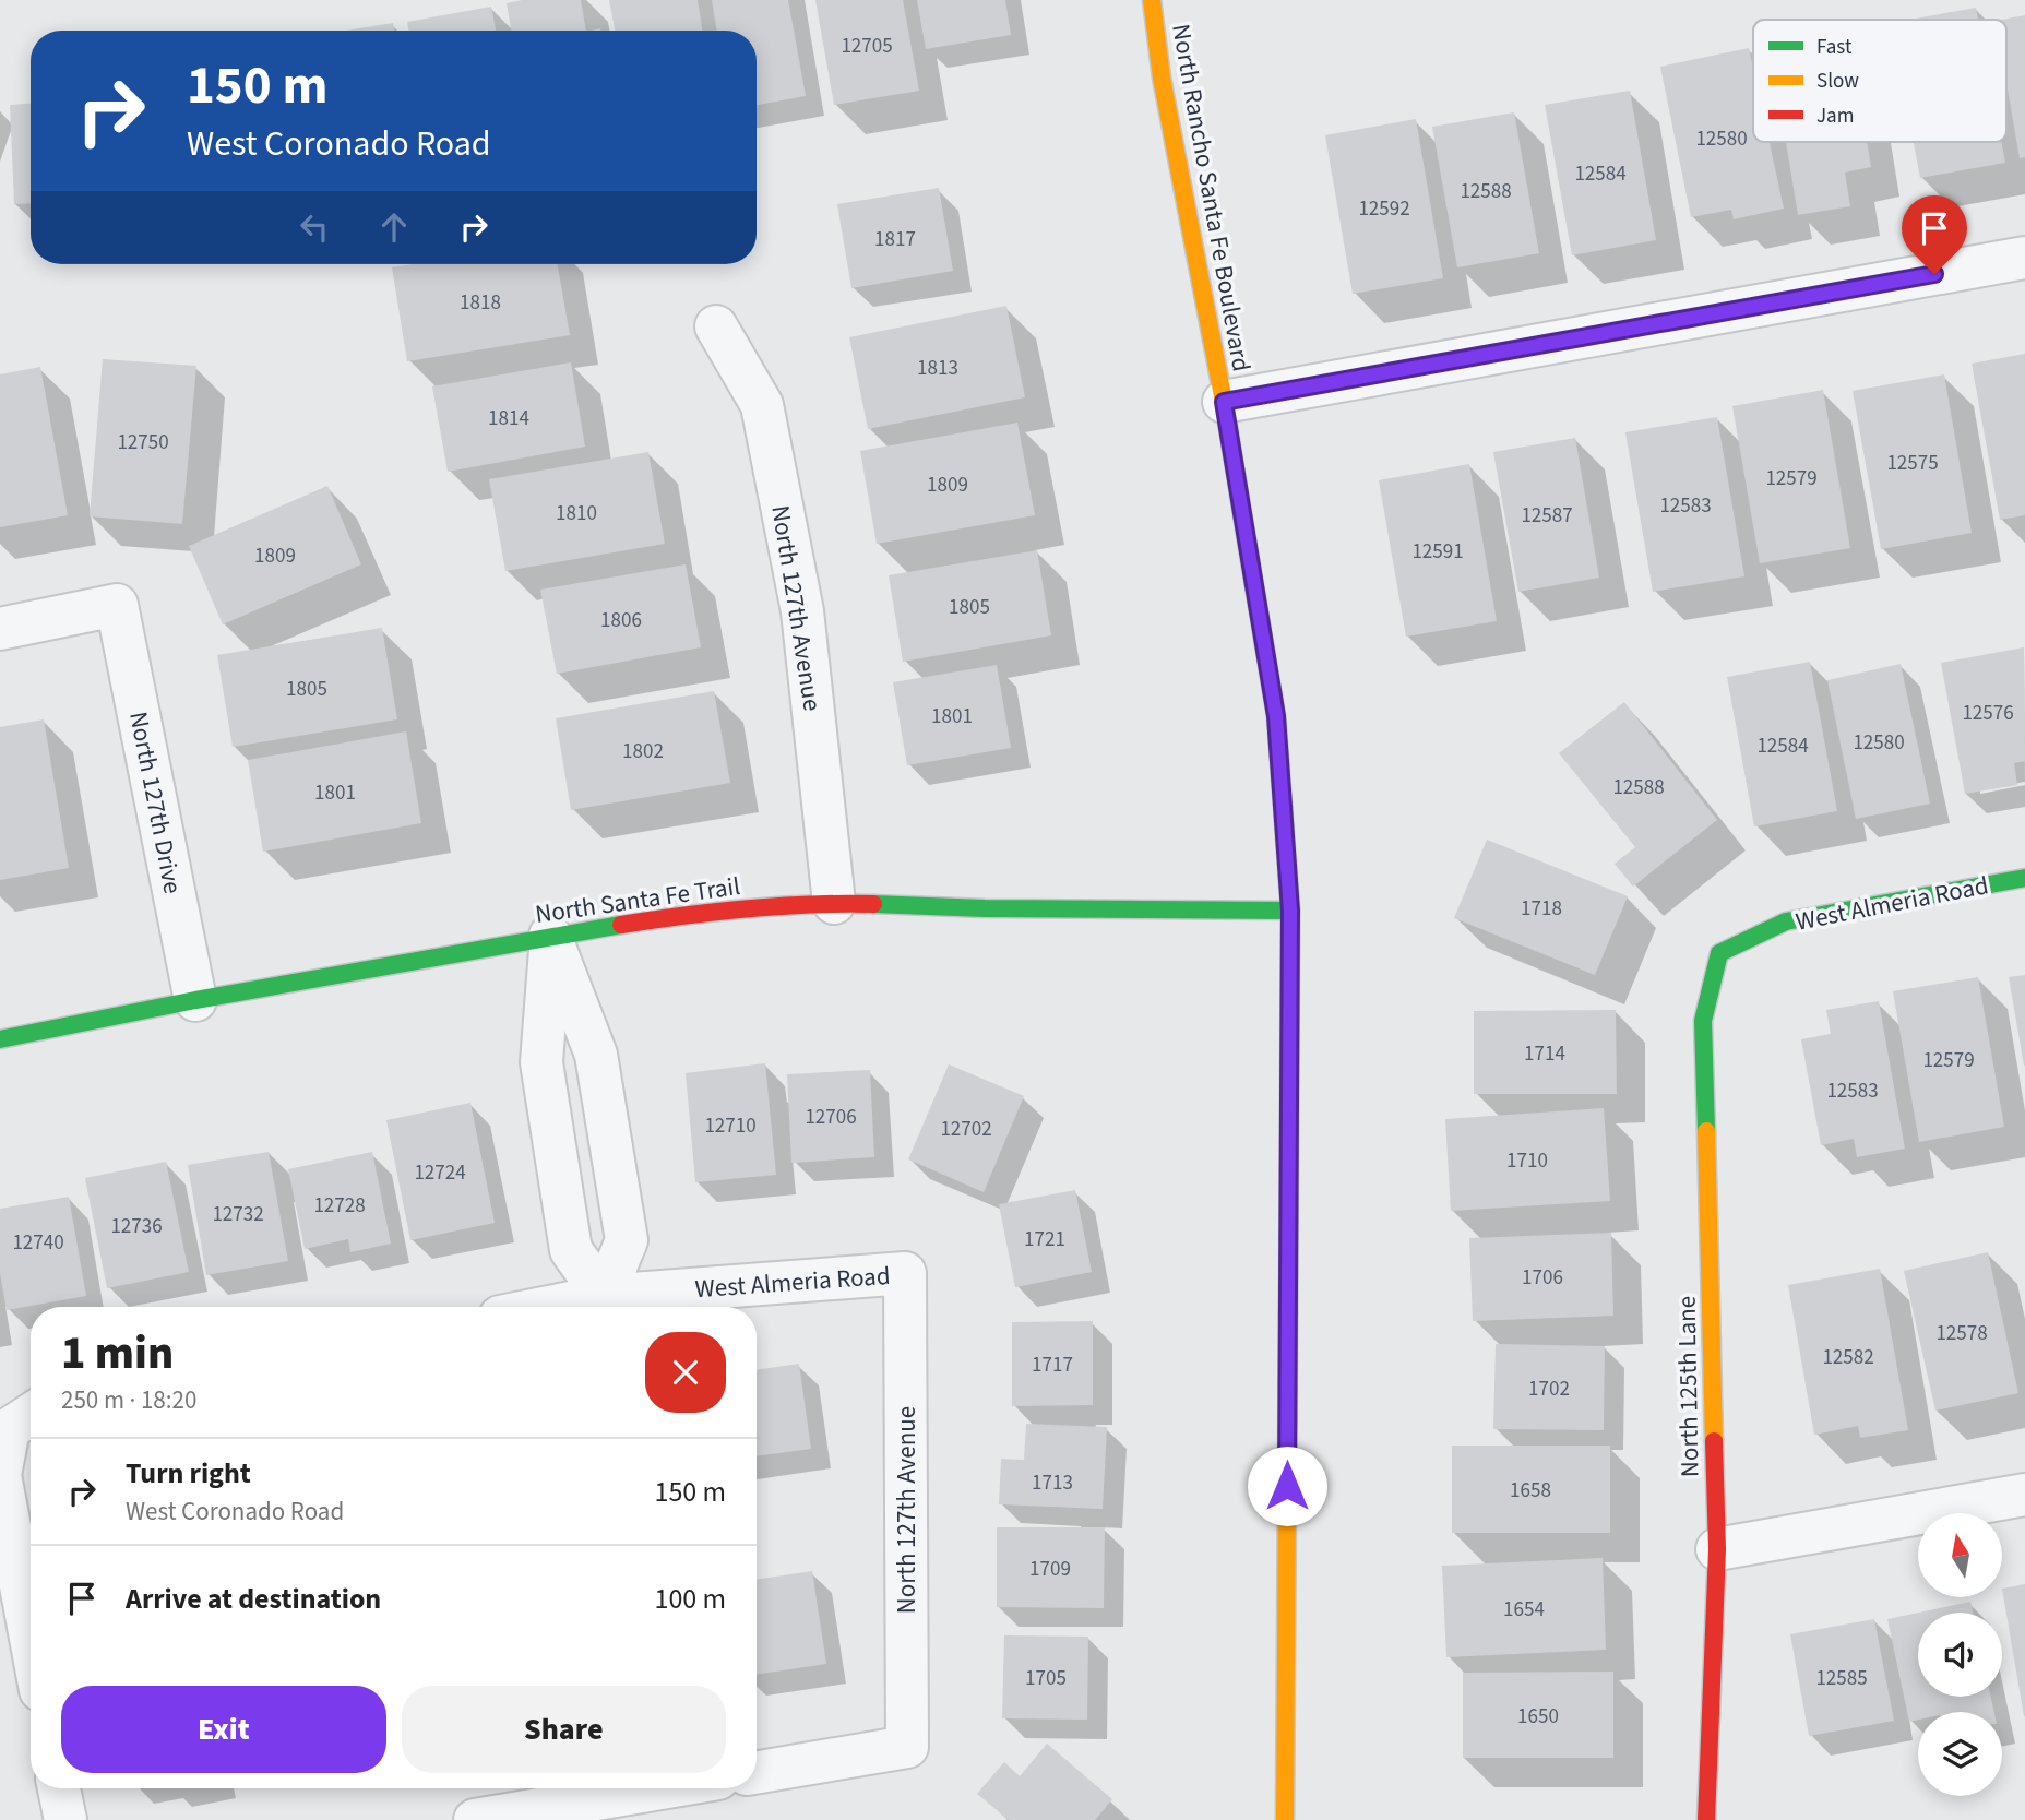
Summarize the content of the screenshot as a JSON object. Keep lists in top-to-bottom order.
{
  "streets": {
    "street": [
      "North Rancho Santa Fe Boulevard",
      "North 127th Avenue",
      "North 127th Drive",
      "North Santa Fe Trail",
      "West Almeria Road",
      "North 125th Lane"
    ]
  },
  "crossings": [
    ["North Rancho Santa Fe Boulevard", "North Santa Fe Trail"],
    ["North 127th Avenue", "North Santa Fe Trail"],
    ["North 127th Avenue", "West Almeria Road"],
    ["North 127th Drive", "North Santa Fe Trail"],
    ["West Almeria Road", "North 125th Lane"]
  ],
  "house_numbers": [
    "12705",
    "12580",
    "12584",
    "12588",
    "12592",
    "1817",
    "1818",
    "1813",
    "1814",
    "12750",
    "12575",
    "12579",
    "1809",
    "12583",
    "1810",
    "12587",
    "12591",
    "1809",
    "1805",
    "1806",
    "1805",
    "12576",
    "1801",
    "12580",
    "12584",
    "1802",
    "12588",
    "1801",
    "1718",
    "1714",
    "12579",
    "12583",
    "12706",
    "12710",
    "12702",
    "1710",
    "12724",
    "12728",
    "12732",
    "12736",
    "1721",
    "12740",
    "1706",
    "12578",
    "12582",
    "1717",
    "1702",
    "1713",
    "1658",
    "1709",
    "1654",
    "1705",
    "12585",
    "1650"
  ],
  "legend": ["Fast", "Slow", "Jam"],
  "north": "top",
  "page": {
    "turn": ["150 m", "West Coronado Road"],
    "heading": ["1 min", "250 m · 18:20"],
    "list": [
      {
        "name": "Turn right",
        "note": "West Coronado Road",
        "value": "150 m"
      },
      {
        "name": "Arrive at destination",
        "value": "100 m"
      }
    ],
    "buttons": ["Exit", "Share"]
  }
}
